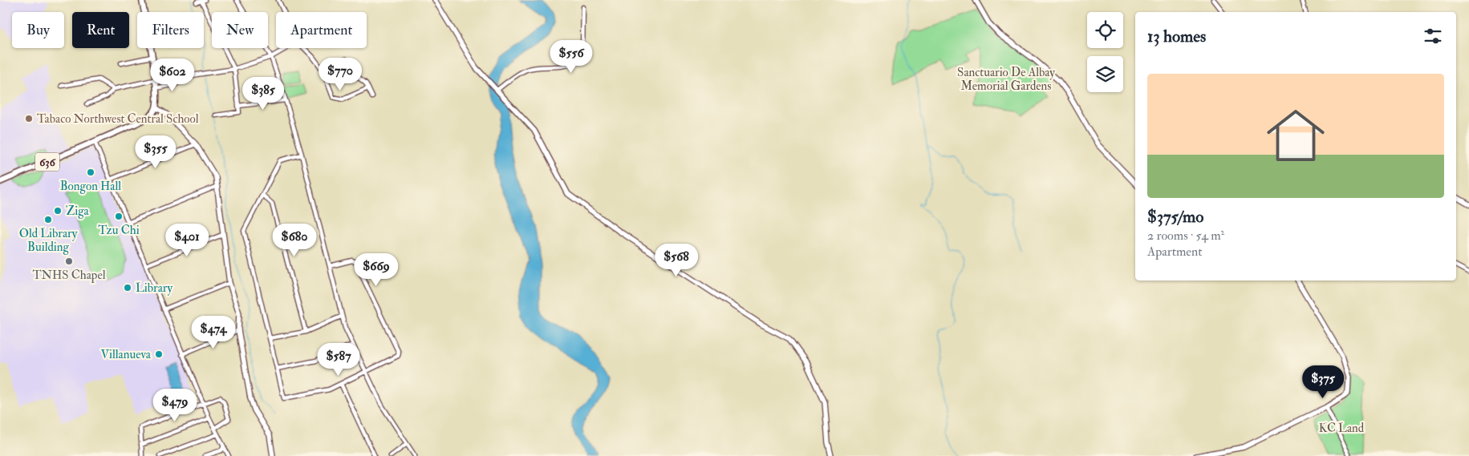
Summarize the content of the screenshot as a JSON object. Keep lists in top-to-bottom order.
{
  "streets": {
    "main road": ["636"]
  },
  "parks": ["Sanctuario De Albay Memorial Gardens", "KC Land"],
  "places": [
    "Tabaco Northwest Central School",
    "Bongon Hall",
    "Ziga",
    "Tzu Chi",
    "Old Library Building",
    "TNHS Chapel",
    "Library",
    "Villanueva"
  ],
  "page": {
    "chip": [
      "Buy",
      "Rent",
      "Filters",
      "New",
      "Apartment"
    ],
    "heading": "13 homes",
    "price": [
      "$556",
      "$770",
      "$602",
      "$385",
      "$355",
      "$401",
      "$680",
      "$568",
      "$669",
      "$474",
      "$587",
      "$375",
      "$479"
    ],
    "list": [
      {
        "name": "$375/mo",
        "note": "2 rooms · 54 m² · Apartment"
      }
    ]
  }
}
